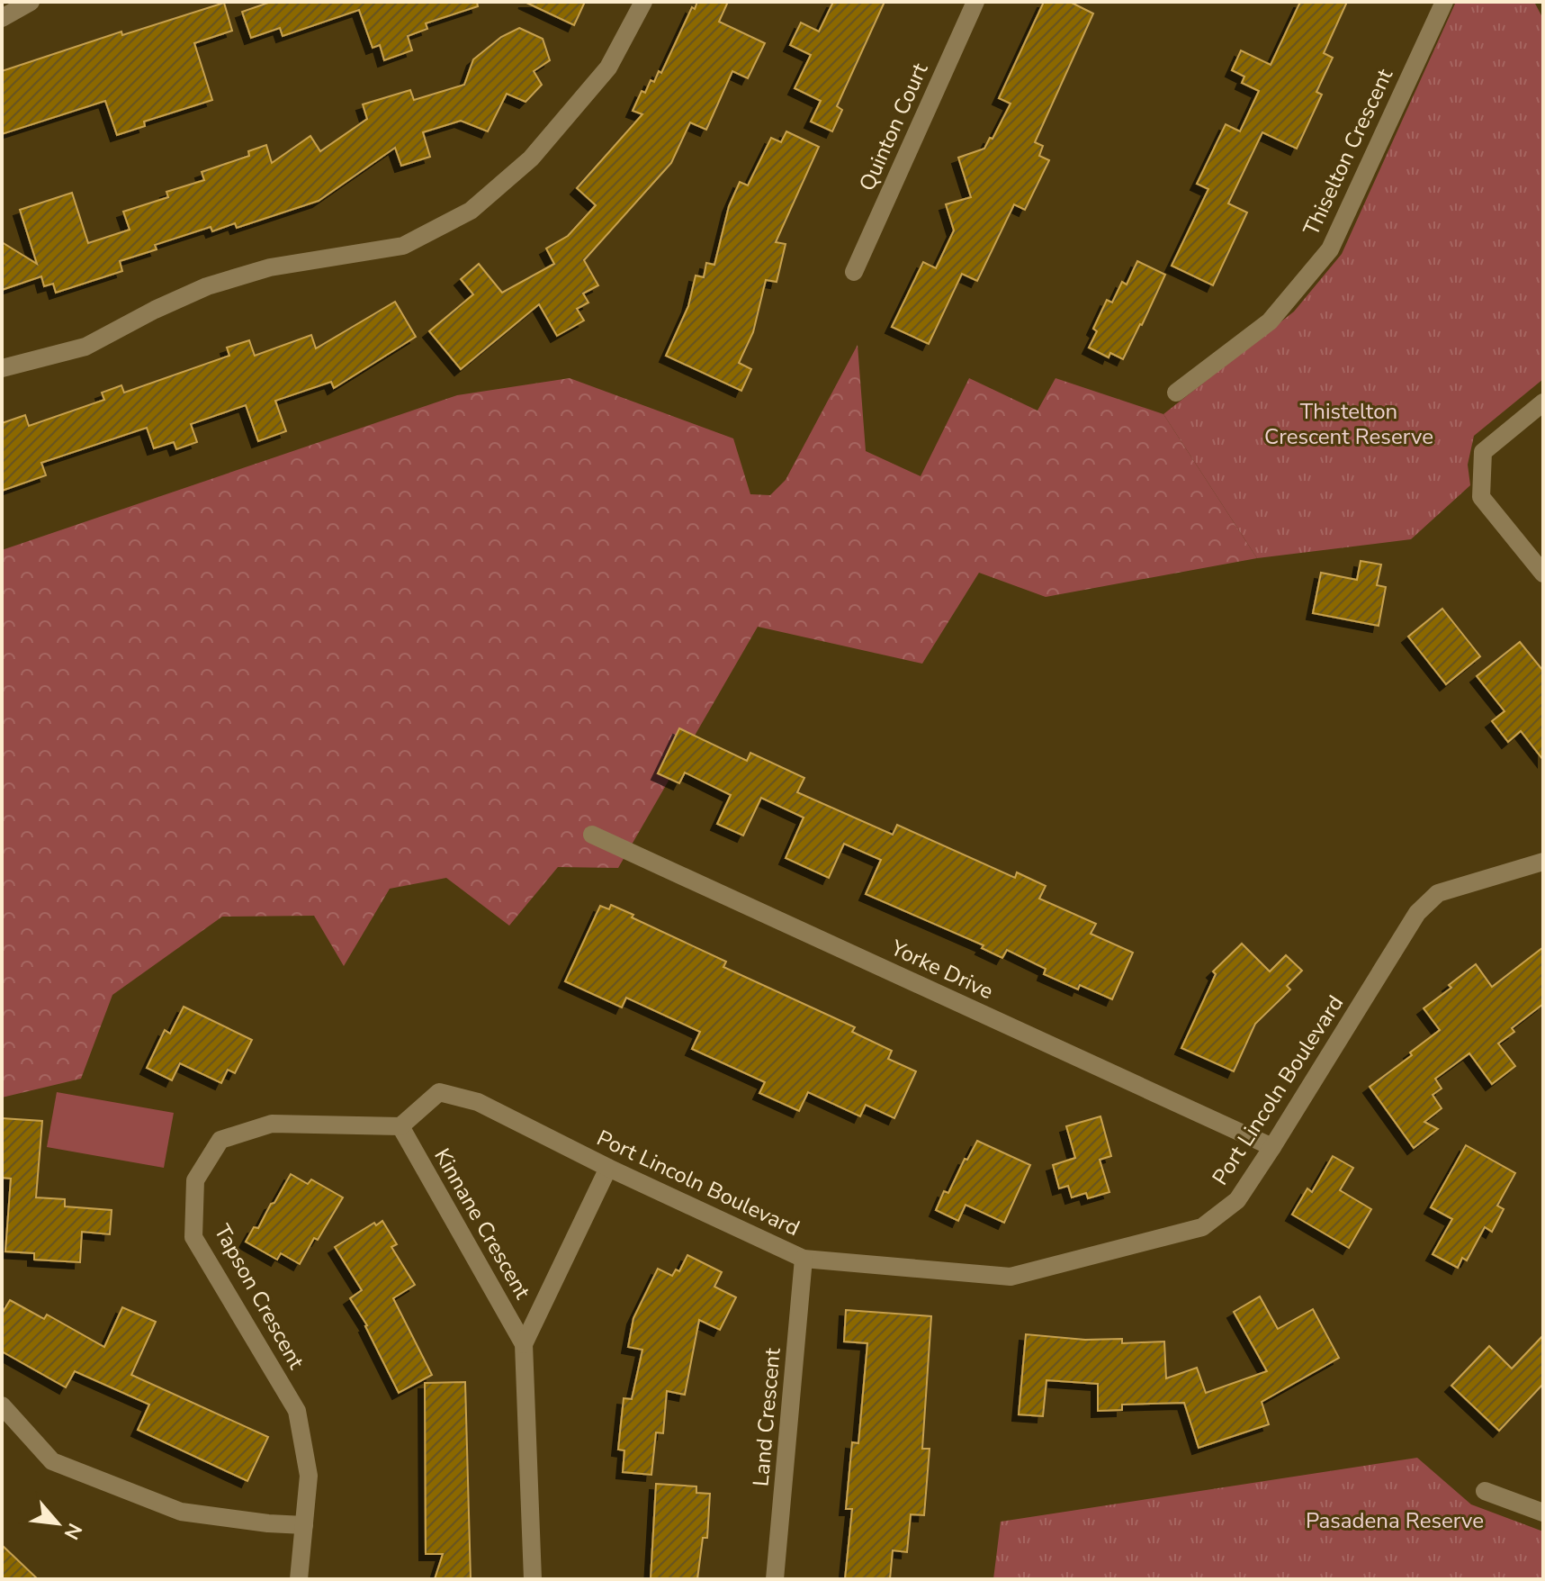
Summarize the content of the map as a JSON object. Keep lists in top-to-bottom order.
{
  "streets": {
    "street": [
      "Quinton Court",
      "Thiselton Crescent",
      "Yorke Drive",
      "Port Lincoln Boulevard",
      "Kinnane Crescent",
      "Tapson Crescent",
      "Land Crescent"
    ]
  },
  "crossings": [
    ["Yorke Drive", "Port Lincoln Boulevard"],
    ["Port Lincoln Boulevard", "Kinnane Crescent"],
    ["Port Lincoln Boulevard", "Tapson Crescent"],
    ["Port Lincoln Boulevard", "Land Crescent"],
    ["Kinnane Crescent", "Tapson Crescent"]
  ],
  "parks": ["Thistelton Crescent Reserve", "Pasadena Reserve"],
  "north": "bottom right"
}
